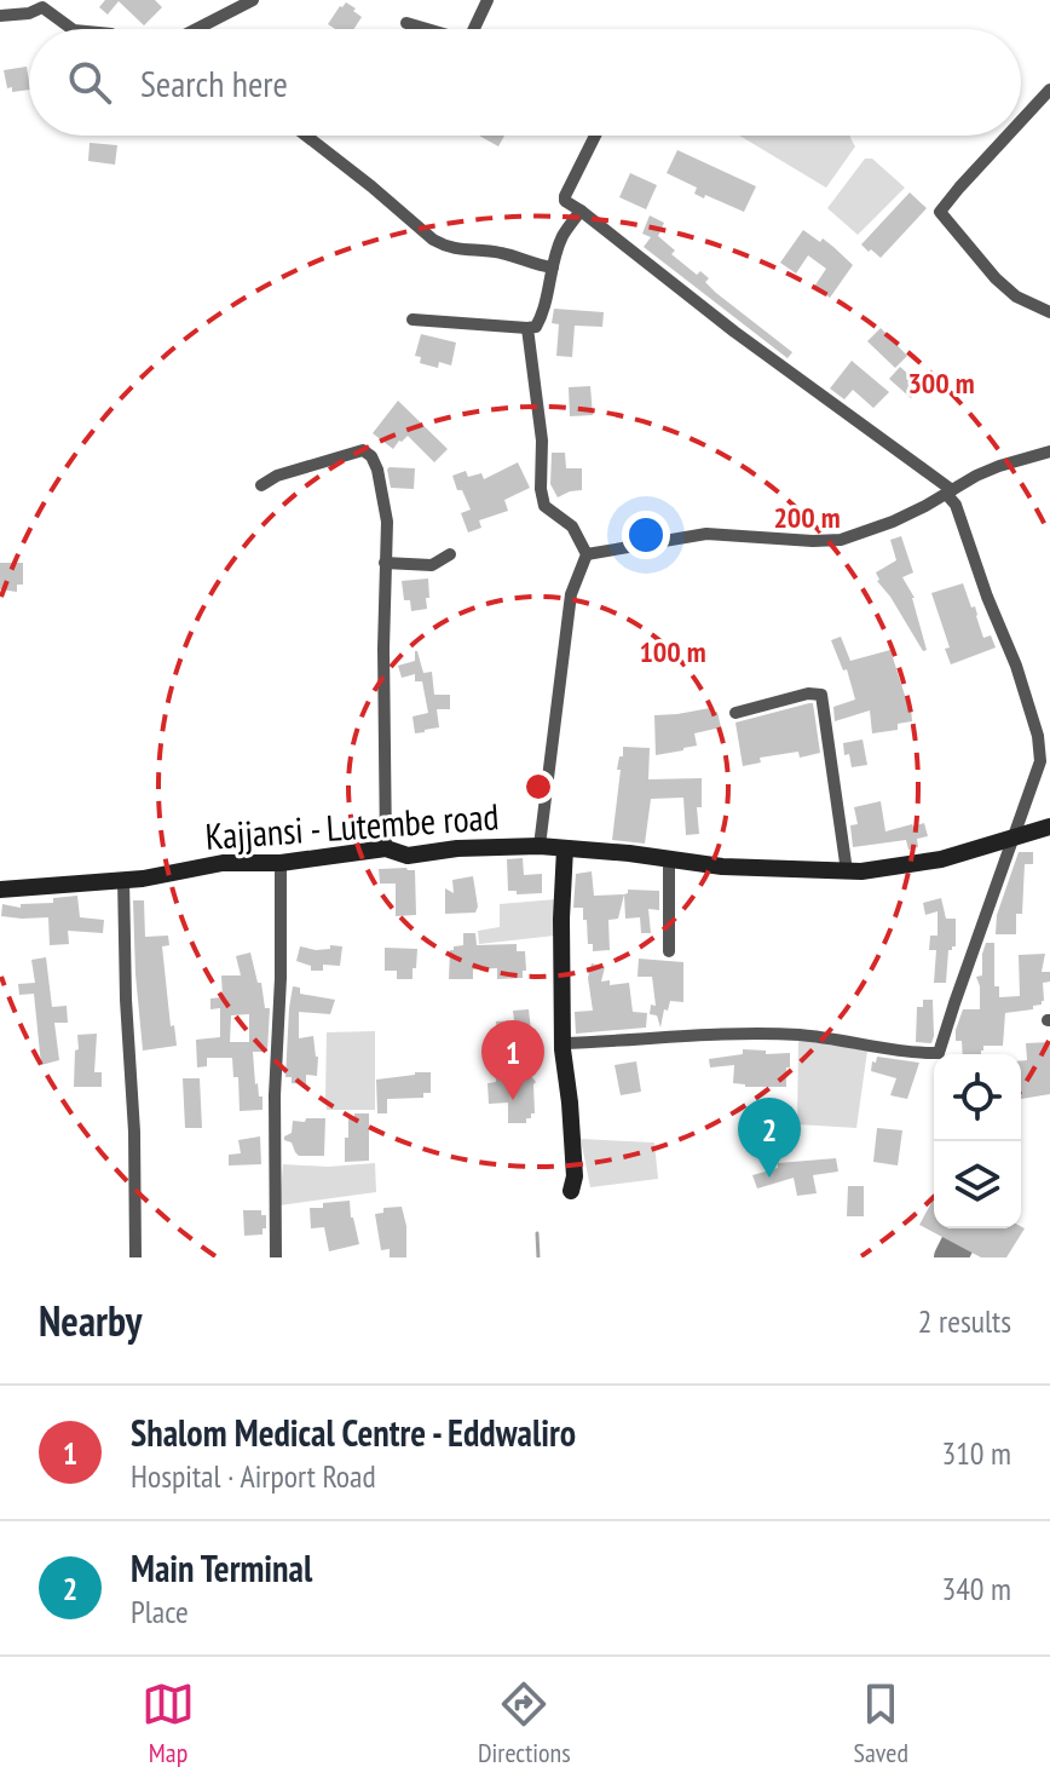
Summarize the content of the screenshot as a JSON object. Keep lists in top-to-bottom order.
{
  "streets": {
    "street": ["Kajjansi - Lutembe road"]
  },
  "page": {
    "search": "Search here",
    "pins": ["1", "2"],
    "heading": ["Nearby", "2 results"],
    "list": [
      {
        "mark": "1",
        "name": "Shalom Medical Centre - Eddwaliro",
        "note": "Hospital · Airport Road",
        "value": "310 m"
      },
      {
        "mark": "2",
        "name": "Main Terminal",
        "note": "Place",
        "value": "340 m"
      }
    ],
    "nav": ["Map", "Directions", "Saved"]
  },
  "rings": ["300 m", "200 m", "100 m"]
}
